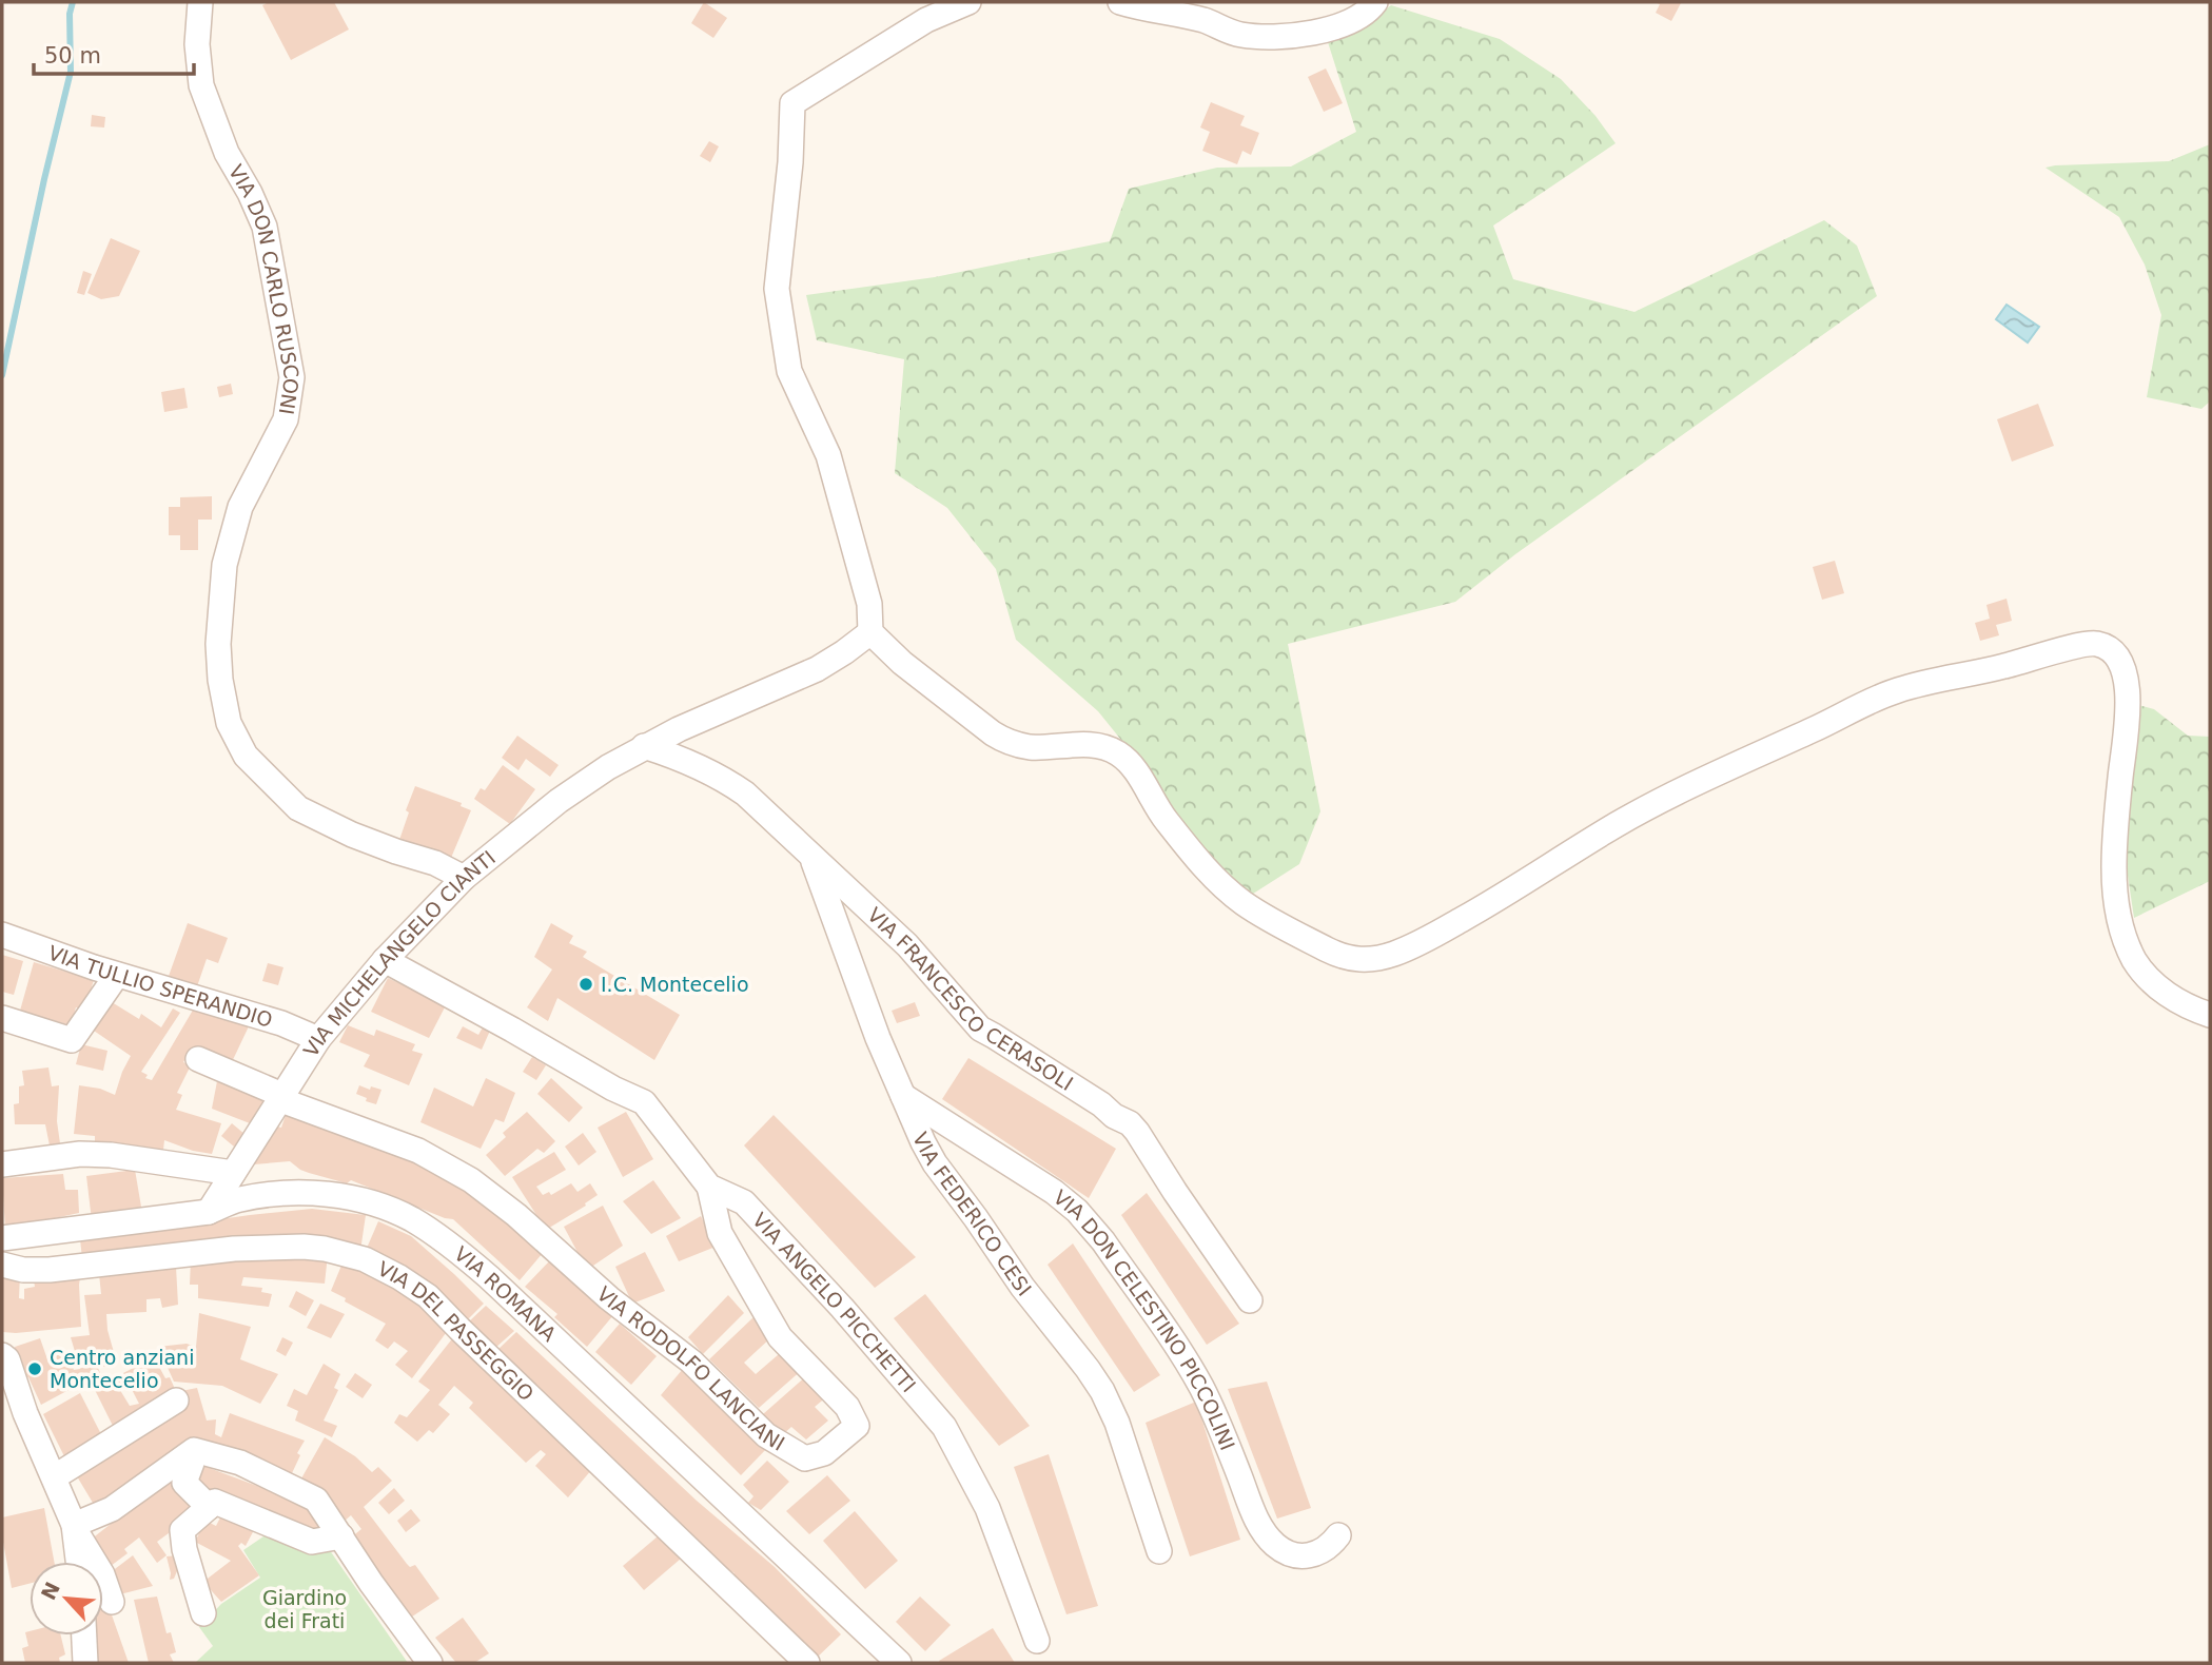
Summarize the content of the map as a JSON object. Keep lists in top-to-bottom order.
{
  "streets": {
    "street": [
      "VIA DON CARLO RUSCONI",
      "VIA MICHELANGELO CIANTI",
      "VIA TULLIO SPERANDIO",
      "VIA FRANCESCO CERASOLI",
      "VIA FEDERICO CESI",
      "VIA ROMANA",
      "VIA ANGELO PICCHETTI",
      "VIA DON CELESTINO PICCOLINI",
      "VIA DEL PASSEGGIO",
      "VIA RODOLFO LANCIANI"
    ]
  },
  "crossings": [
    ["VIA DON CARLO RUSCONI", "VIA MICHELANGELO CIANTI"],
    ["VIA MICHELANGELO CIANTI", "VIA TULLIO SPERANDIO"],
    ["VIA MICHELANGELO CIANTI", "VIA FRANCESCO CERASOLI"],
    ["VIA MICHELANGELO CIANTI", "VIA ROMANA"],
    ["VIA MICHELANGELO CIANTI", "VIA ANGELO PICCHETTI"],
    ["VIA MICHELANGELO CIANTI", "VIA RODOLFO LANCIANI"],
    ["VIA FRANCESCO CERASOLI", "VIA FEDERICO CESI"],
    ["VIA FEDERICO CESI", "VIA DON CELESTINO PICCOLINI"],
    ["VIA ANGELO PICCHETTI", "VIA RODOLFO LANCIANI"]
  ],
  "parks": ["Giardino dei Frati"],
  "places": ["I.C. Montecelio", "Centro anziani Montecelio"],
  "scale_bar": "50 m",
  "north": "top left"
}
